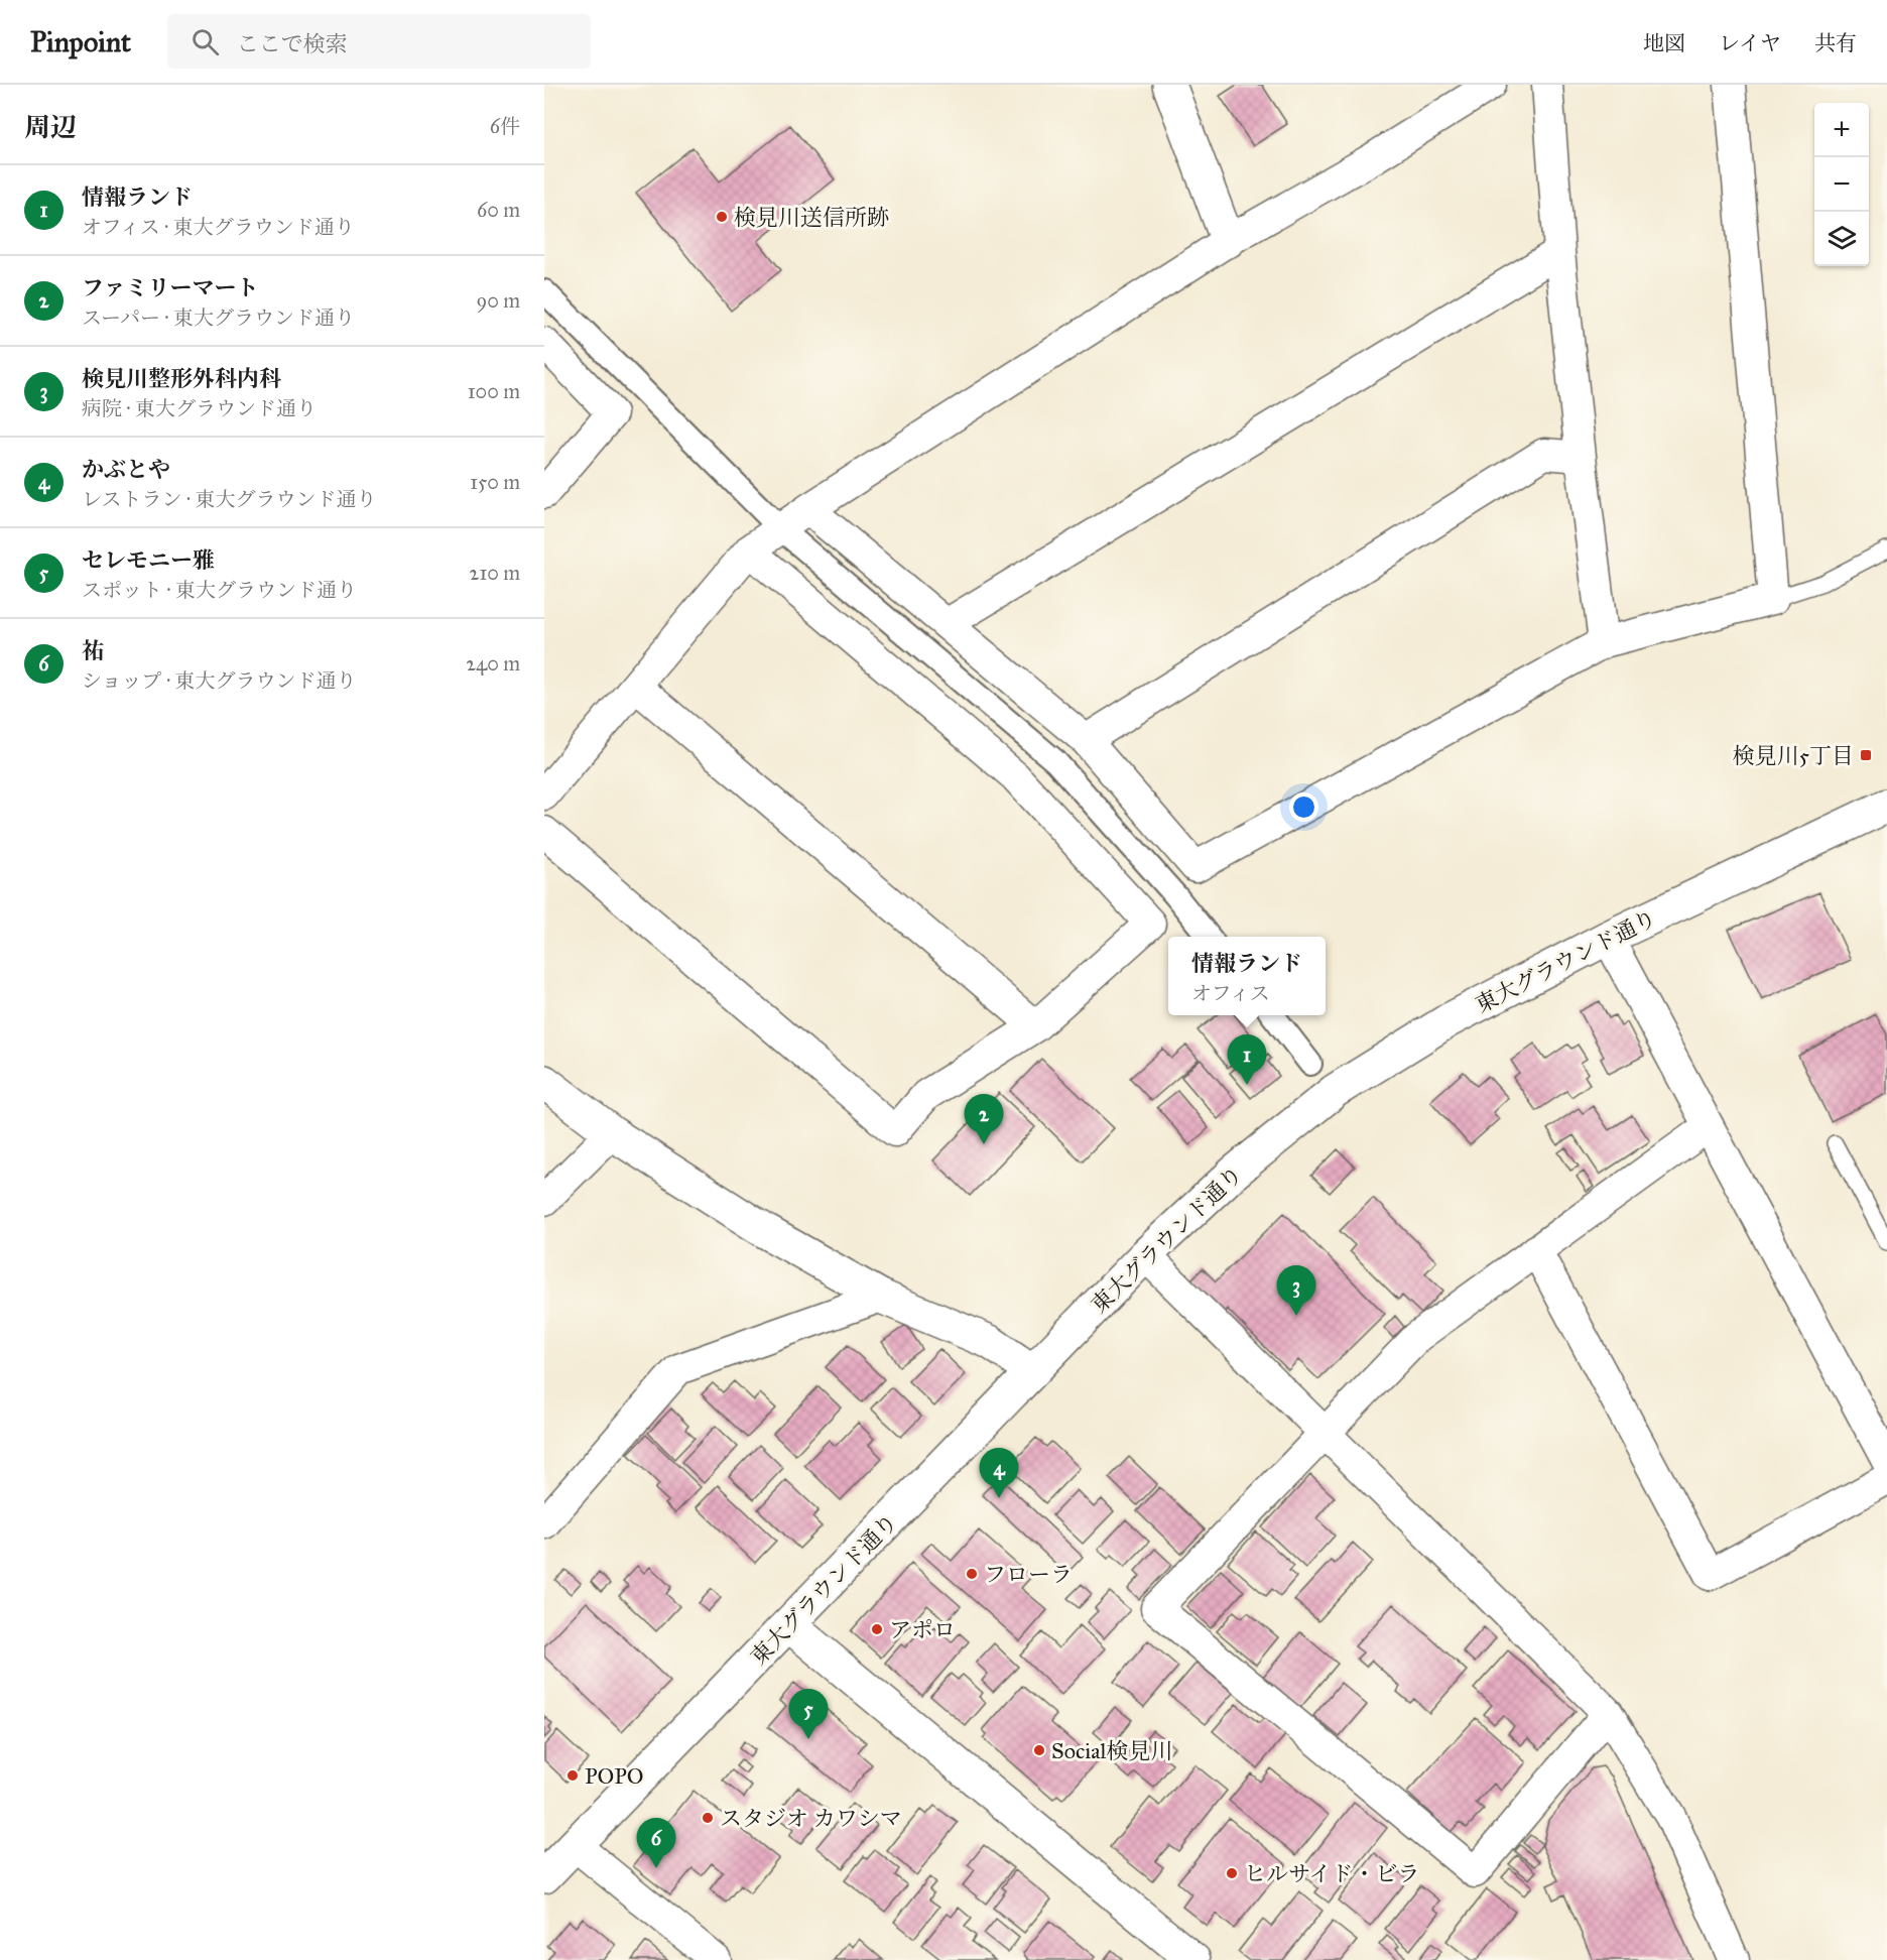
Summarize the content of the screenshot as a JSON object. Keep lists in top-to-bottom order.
{
  "streets": {
    "street": ["東大グラウンド通り"]
  },
  "places": {
    "other": [
      "検見川送信所跡",
      "フローラ",
      "アポロ",
      "Social検見川",
      "POPO",
      "スタジオ カワシマ",
      "ヒルサイド・ビラ"
    ],
    "transit": ["検見川5丁目"]
  },
  "page": {
    "header": "Pinpoint",
    "search": "ここで検索",
    "nav": ["地図", "レイヤ", "共有"],
    "heading": ["周辺", "6件"],
    "map_buttons": ["+", "−"],
    "list": [
      {
        "mark": "1",
        "name": "情報ランド",
        "note": "オフィス · 東大グラウンド通り",
        "value": "60 m"
      },
      {
        "mark": "2",
        "name": "ファミリーマート",
        "note": "スーパー · 東大グラウンド通り",
        "value": "90 m"
      },
      {
        "mark": "3",
        "name": "検見川整形外科内科",
        "note": "病院 · 東大グラウンド通り",
        "value": "100 m"
      },
      {
        "mark": "4",
        "name": "かぶとや",
        "note": "レストラン · 東大グラウンド通り",
        "value": "150 m"
      },
      {
        "mark": "5",
        "name": "セレモニー雅",
        "note": "スポット · 東大グラウンド通り",
        "value": "210 m"
      },
      {
        "mark": "6",
        "name": "祐",
        "note": "ショップ · 東大グラウンド通り",
        "value": "240 m"
      }
    ],
    "popup": ["情報ランド", "オフィス"],
    "pins": [
      "1",
      "2",
      "3",
      "4",
      "5",
      "6"
    ]
  }
}
